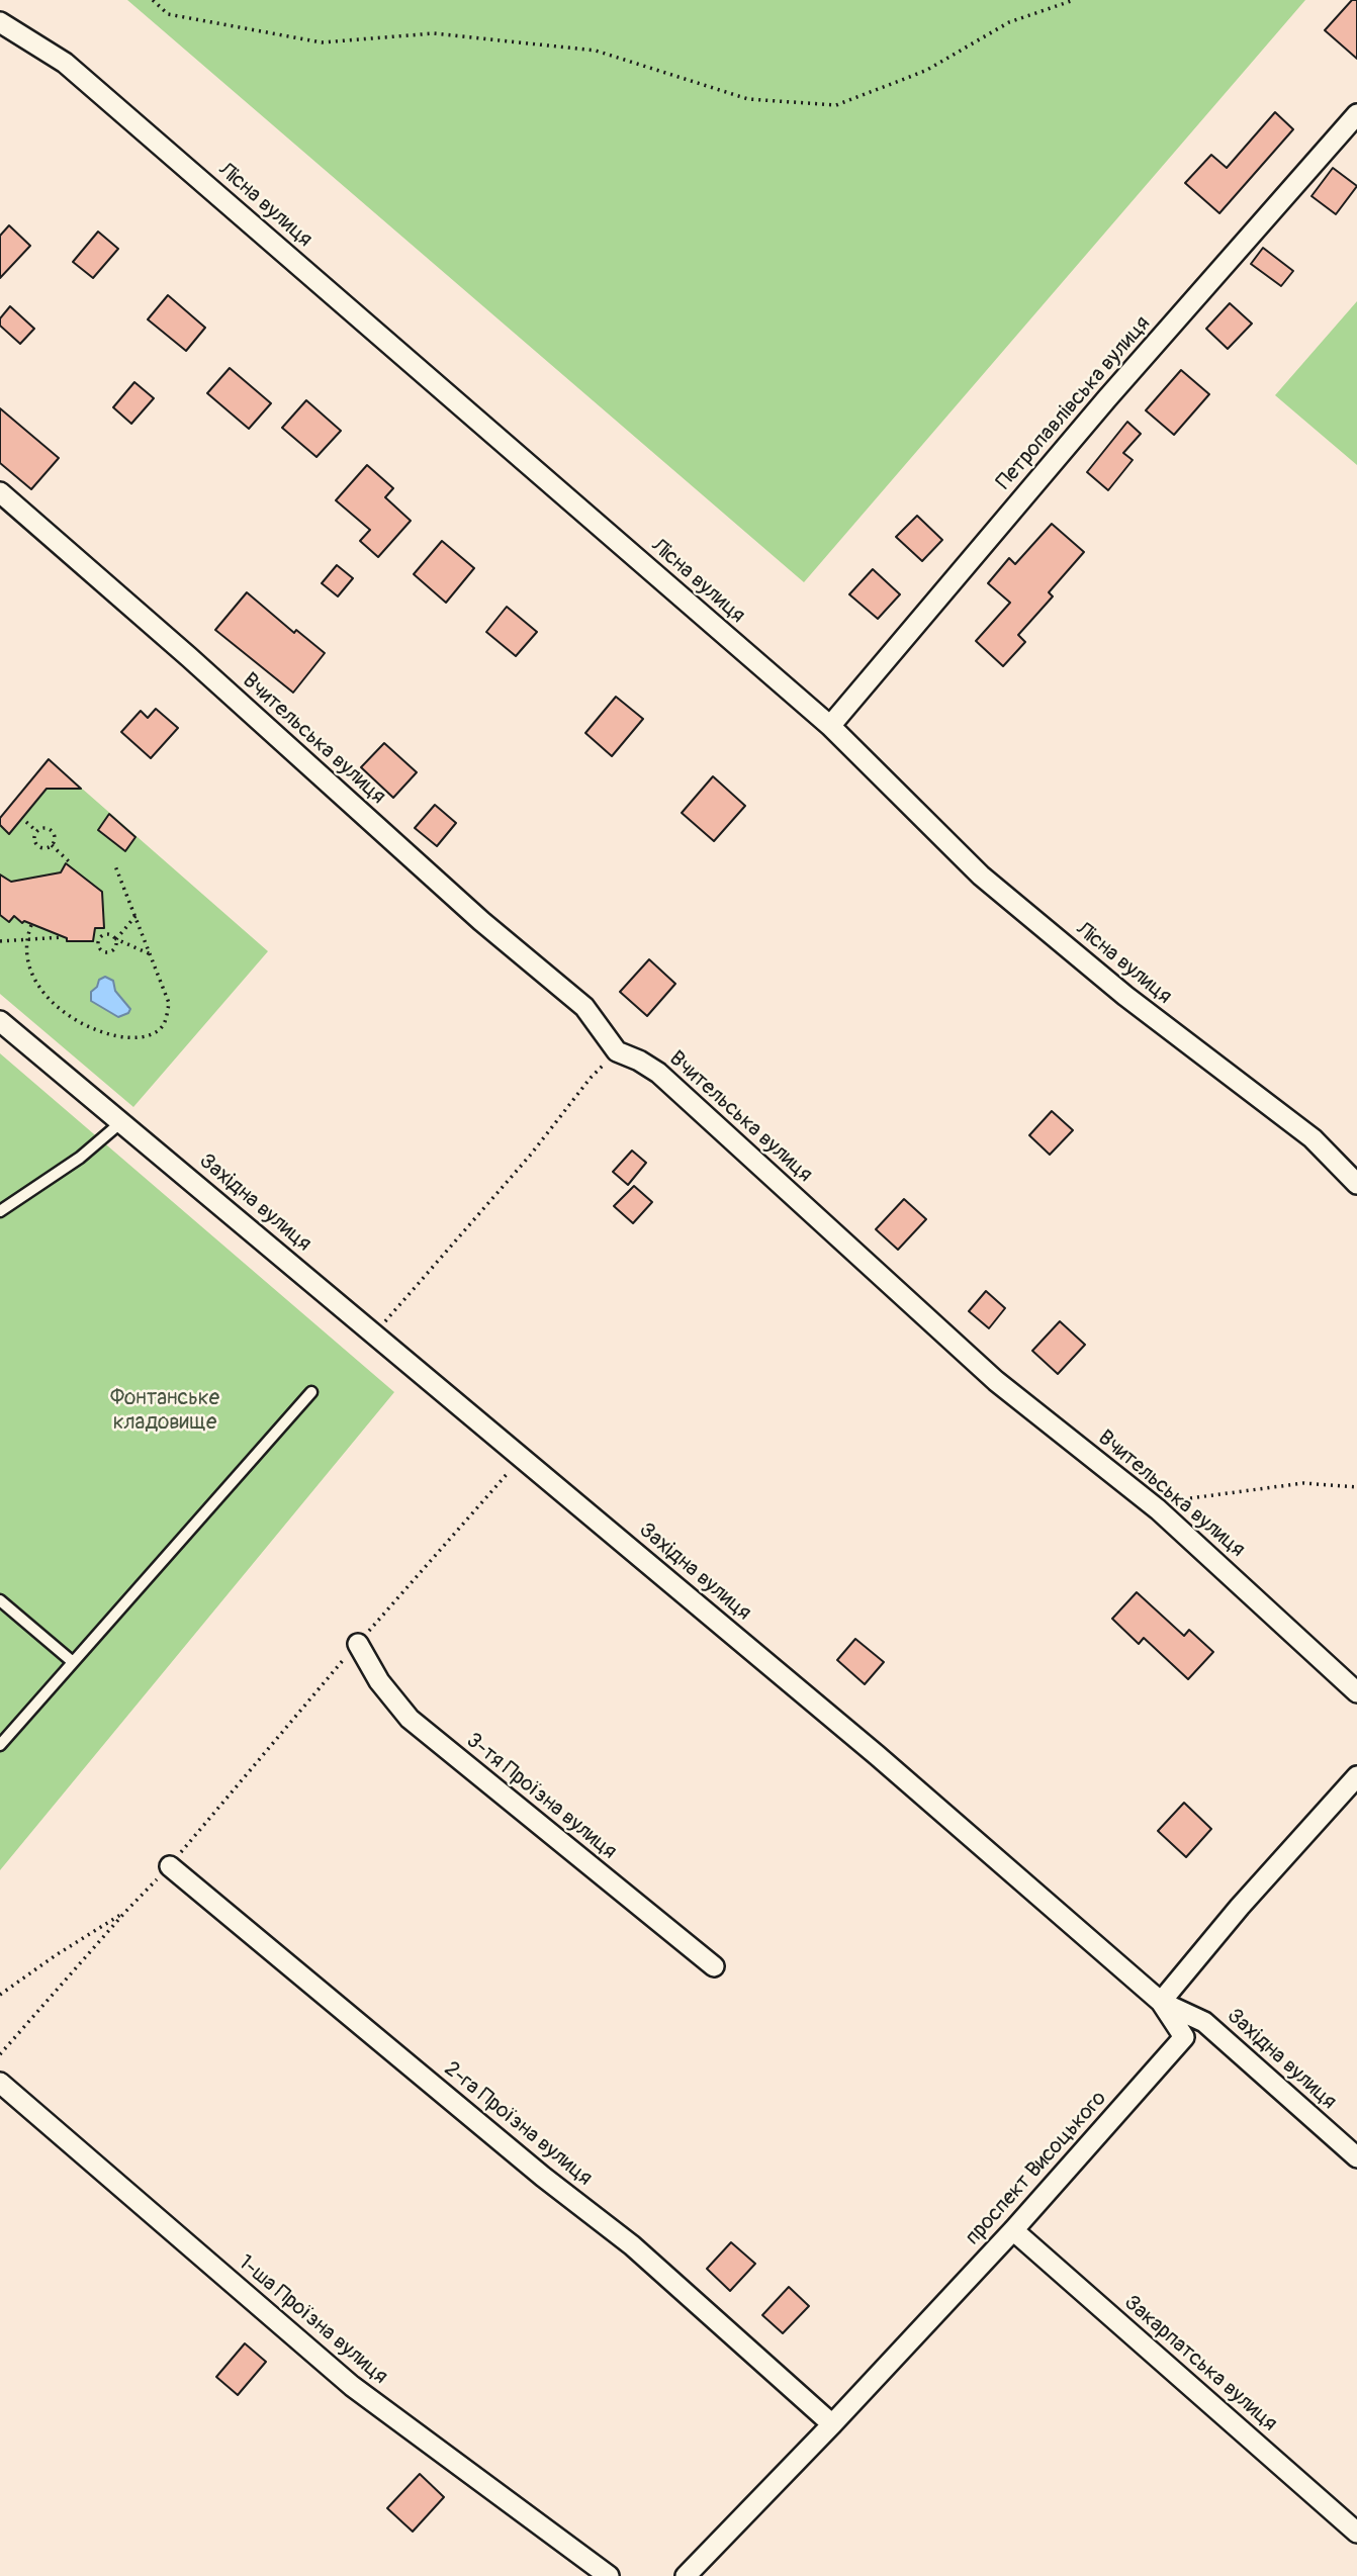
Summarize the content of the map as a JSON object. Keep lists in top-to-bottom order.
{
  "streets": {
    "street": [
      "Лісна вулиця",
      "Петропавлівська вулиця",
      "Вчительська вулиця",
      "Західна вулиця",
      "3-тя Проїзна вулиця",
      "2-га Проїзна вулиця",
      "проспект Висоцького",
      "1-ша Проїзна вулиця",
      "Закарпатська вулиця"
    ]
  },
  "crossings": [
    ["Лісна вулиця", "Петропавлівська вулиця"],
    ["Західна вулиця", "проспект Висоцького"],
    ["2-га Проїзна вулиця", "проспект Висоцького"],
    ["проспект Висоцького", "Закарпатська вулиця"]
  ],
  "parks": ["Фонтанське кладовище"]
}
